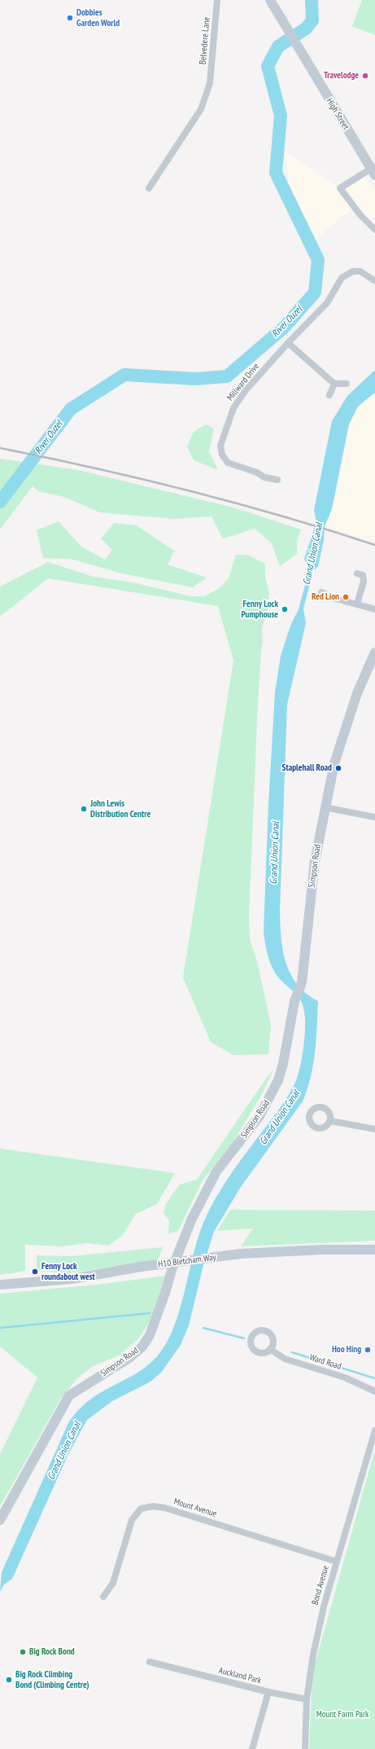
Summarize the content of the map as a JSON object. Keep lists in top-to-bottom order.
{
  "streets": {
    "street": [
      "Belvedere Lane",
      "High Street",
      "Millward Drive",
      "Simpson Road",
      "H10 Bletcham Way",
      "Ward Road",
      "Mount Avenue",
      "Bond Avenue",
      "Auckland Park"
    ]
  },
  "crossings": [
    ["Mount Avenue", "Bond Avenue"]
  ],
  "water": ["River Ouzel", "Grand Union Canal"],
  "parks": ["Mount Farm Park"],
  "places": [
    "Dobbies Garden World",
    "Travelodge",
    "Red Lion",
    "Fenny Lock Pumphouse",
    "Staplehall Road",
    "John Lewis Distribution Centre",
    "Fenny Lock roundabout west",
    "Hoo Hing",
    "Big Rock Bond",
    "Big Rock Climbing Bond (Climbing Centre)"
  ]
}
